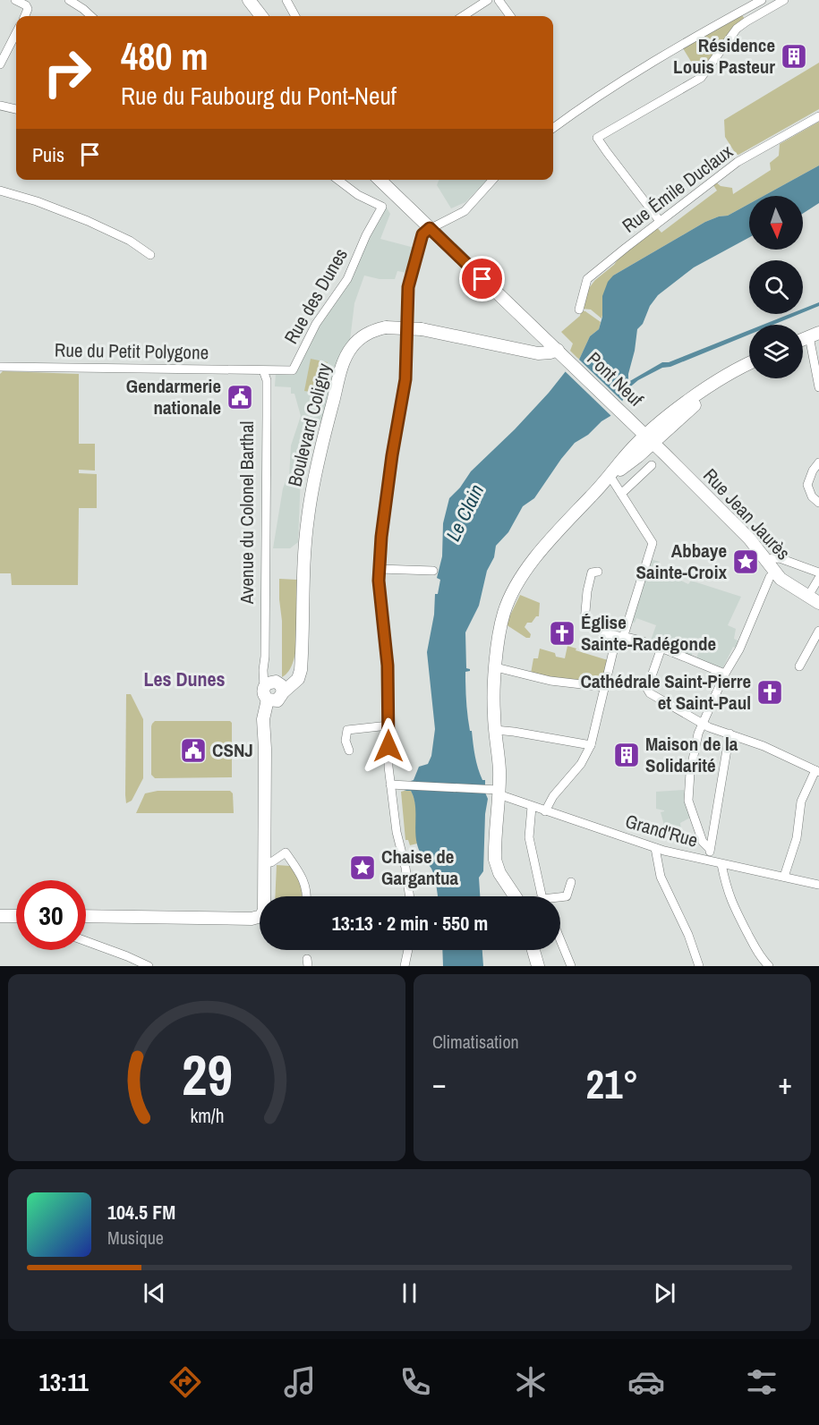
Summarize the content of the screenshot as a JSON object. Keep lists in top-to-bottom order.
{
  "streets": {
    "street": [
      "Rue Émile Duclaux",
      "Rue des Dunes",
      "Rue du Petit Polygone",
      "Pont Neuf",
      "Boulevard Coligny",
      "Avenue du Colonel Barthal",
      "Rue Jean Jaurès",
      "Grand'Rue"
    ]
  },
  "crossings": [
    ["Rue des Dunes", "Rue du Petit Polygone"],
    ["Rue des Dunes", "Avenue du Colonel Barthal"],
    ["Rue du Petit Polygone", "Avenue du Colonel Barthal"],
    ["Pont Neuf", "Boulevard Coligny"],
    ["Pont Neuf", "Rue Jean Jaurès"],
    ["Boulevard Coligny", "Avenue du Colonel Barthal"]
  ],
  "districts": ["Les Dunes"],
  "water": ["Le Clain"],
  "places": {
    "building": ["Résidence Louis Pasteur", "Maison de la Solidarité"],
    "public building": ["Gendarmerie nationale", "CSNJ"],
    "place": ["Abbaye Sainte-Croix", "Chaise de Gargantua"],
    "church": ["Église Sainte-Radégonde", "Cathédrale Saint-Pierre et Saint-Paul"]
  },
  "north": "bottom",
  "page": {
    "turn": ["480 m", "Rue du Faubourg du Pont-Neuf"],
    "then": "Puis",
    "limit": "30",
    "trip": "13:13 · 2 min · 550 m",
    "tile": "Climatisation",
    "heat": ["−", "21°", "+"],
    "song": ["104.5 FM", "Musique"],
    "tabs": "13:11",
    "gauge": ["29", "km/h"]
  }
}
